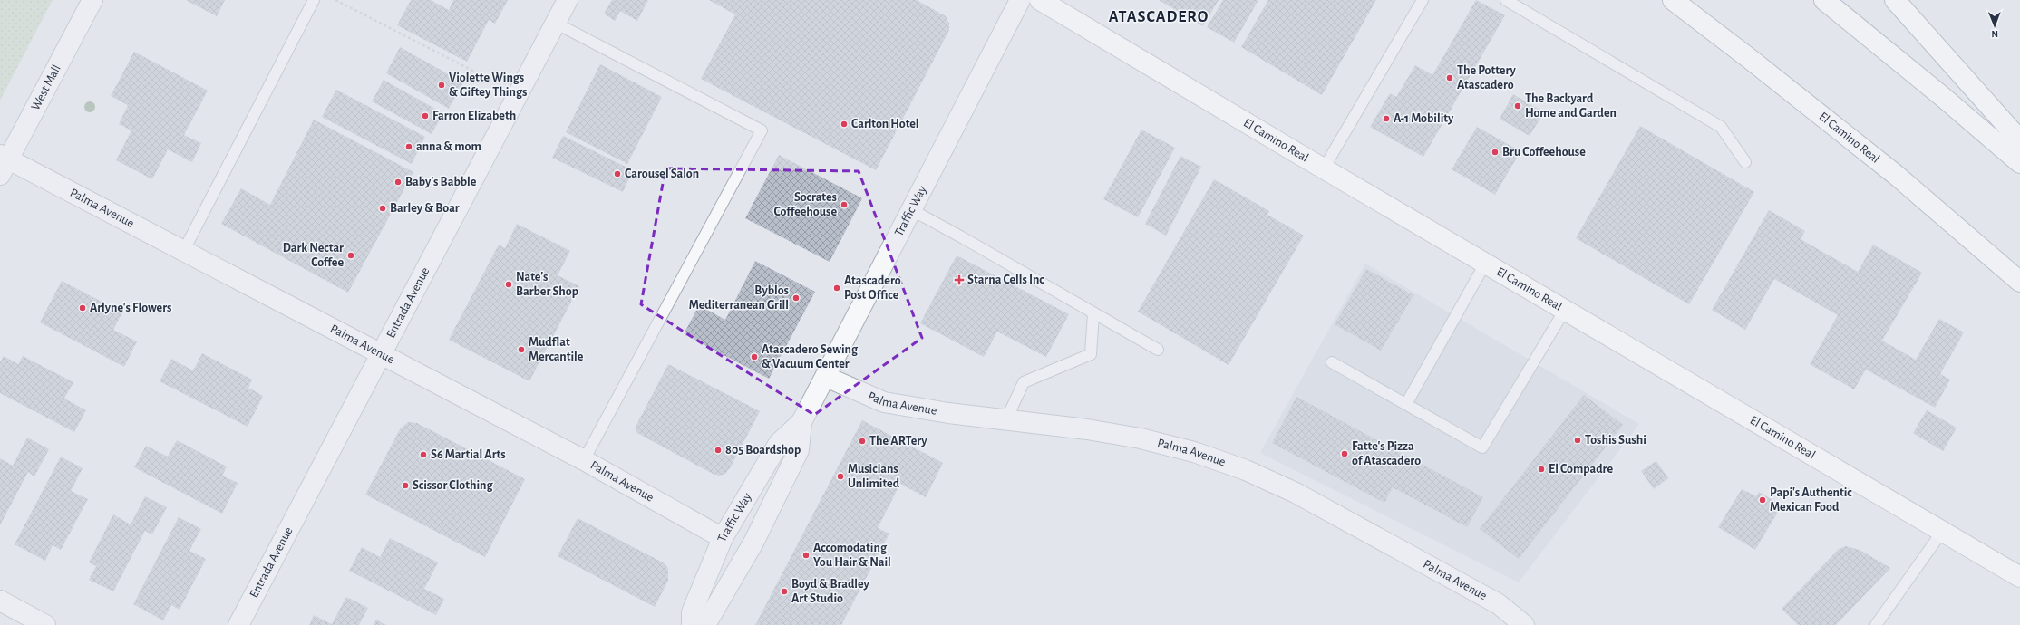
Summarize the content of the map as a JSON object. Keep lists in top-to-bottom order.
{
  "streets": {
    "main road": ["El Camino Real"],
    "street": [
      "West Mall",
      "Palma Avenue",
      "Traffic Way",
      "Entrada Avenue"
    ]
  },
  "crossings": [
    ["West Mall", "Palma Avenue"],
    ["Palma Avenue", "Traffic Way"],
    ["Palma Avenue", "Entrada Avenue"]
  ],
  "districts": ["ATASCADERO"],
  "places": {
    "other": [
      "The Pottery Atascadero",
      "Violette Wings & Giftey Things",
      "The Backyard Home and Garden",
      "Farron Elizabeth",
      "A-1 Mobility",
      "Carlton Hotel",
      "anna & mom",
      "Bru Coffeehouse",
      "Carousel Salon",
      "Baby's Babble",
      "Socrates Coffeehouse",
      "Barley & Boar",
      "Dark Nectar Coffee",
      "Nate's Barber Shop",
      "Atascadero Post Office",
      "Byblos Mediterranean Grill",
      "Arlyne's Flowers",
      "Mudflat Mercantile",
      "Atascadero Sewing & Vacuum Center",
      "Toshis Sushi",
      "The ARTery",
      "805 Boardshop",
      "Fatte's Pizza of Atascadero",
      "S6 Martial Arts",
      "El Compadre",
      "Musicians Unlimited",
      "Scissor Clothing",
      "Papi's Authentic Mexican Food",
      "Accomodating You Hair & Nail",
      "Boyd & Bradley Art Studio"
    ],
    "health": ["Starna Cells Inc"]
  },
  "north": "bottom"
}
